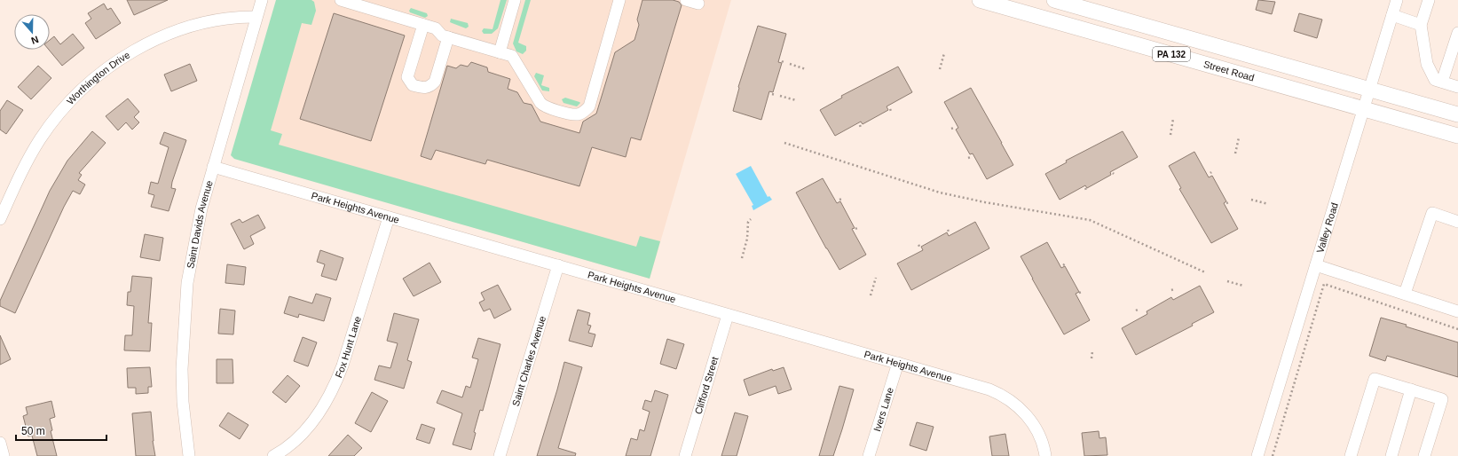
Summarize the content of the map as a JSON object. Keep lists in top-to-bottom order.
{
  "streets": {
    "main road": ["PA 132", "Street Road"],
    "street": [
      "Worthington Drive",
      "Park Heights Avenue",
      "Saint Davids Avenue",
      "Valley Road",
      "Fox Hunt Lane",
      "Saint Charles Avenue",
      "Clifford Street",
      "Ivers Lane"
    ]
  },
  "crossings": [
    ["PA 132", "Valley Road"],
    ["Street Road", "Valley Road"],
    ["Worthington Drive", "Saint Davids Avenue"],
    ["Park Heights Avenue", "Saint Davids Avenue"],
    ["Park Heights Avenue", "Fox Hunt Lane"],
    ["Park Heights Avenue", "Saint Charles Avenue"],
    ["Park Heights Avenue", "Clifford Street"],
    ["Park Heights Avenue", "Ivers Lane"]
  ],
  "scale_bar": "50 m",
  "north": "bottom"
}
